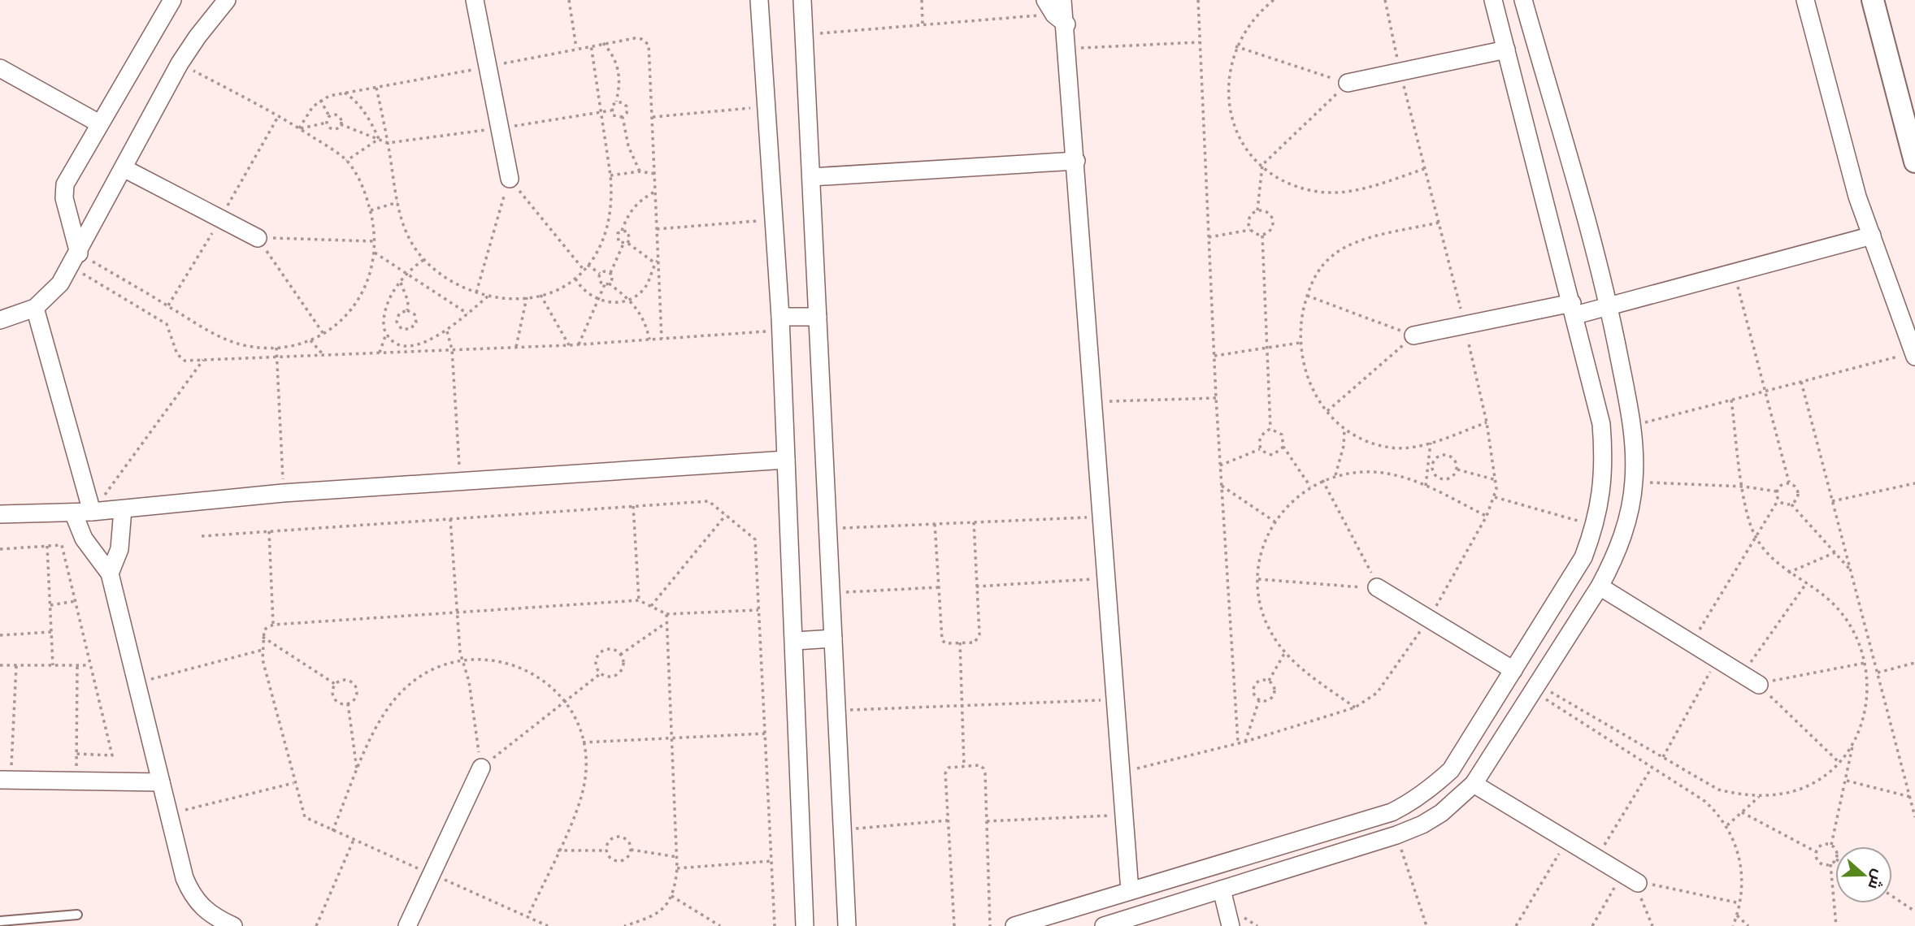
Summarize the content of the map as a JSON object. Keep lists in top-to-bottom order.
{
  "north": "right"
}
